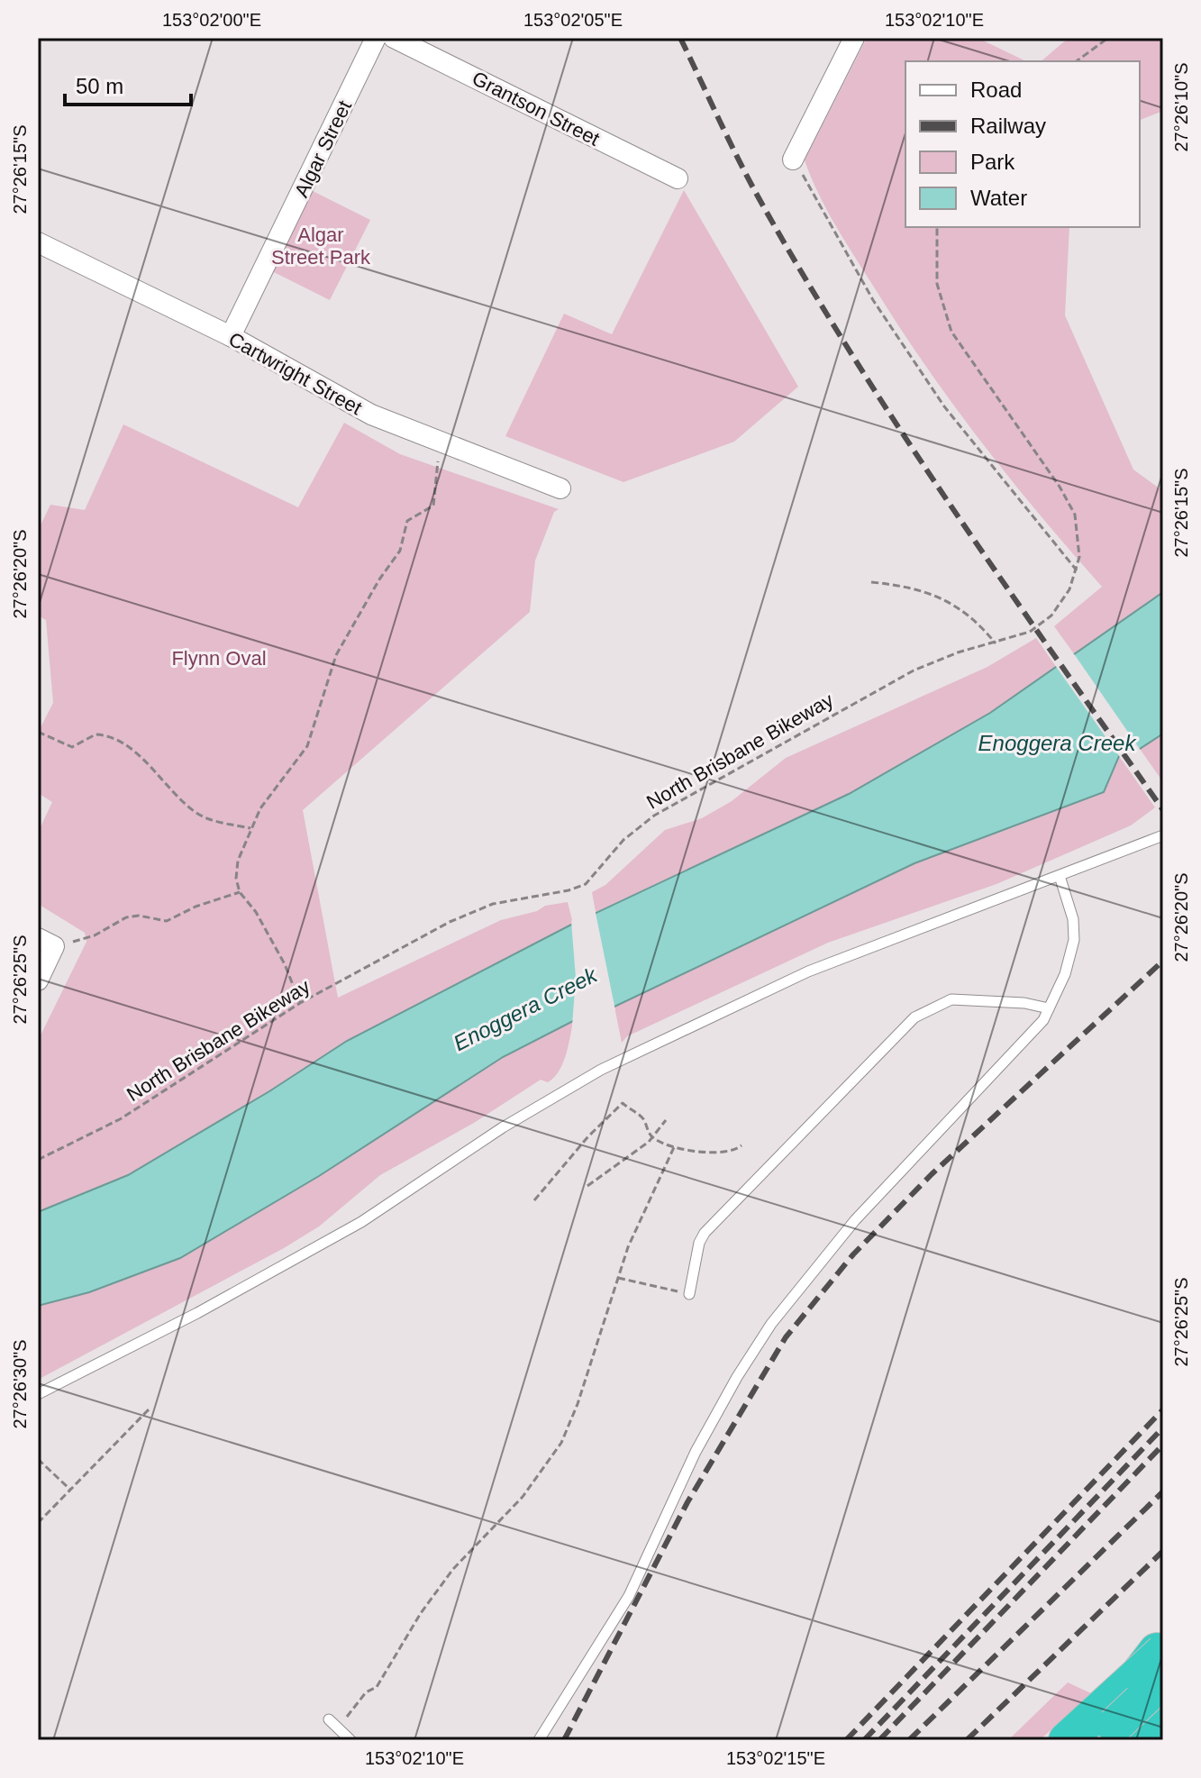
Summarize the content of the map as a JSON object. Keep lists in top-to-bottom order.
{
  "streets": {
    "street": ["Grantson Street", "Algar Street", "Cartwright Street"],
    "path": ["North Brisbane Bikeway"]
  },
  "crossings": [
    ["Algar Street", "Cartwright Street"]
  ],
  "water": ["Enoggera Creek"],
  "parks": ["Algar Street Park", "Flynn Oval"],
  "legend": [
    "Road",
    "Railway",
    "Park",
    "Water"
  ],
  "scale_bar": "50 m",
  "coordinates": [
    "153°02'00\"E",
    "153°02'05\"E",
    "153°02'10\"E",
    "27°26'10\"S",
    "27°26'15\"S",
    "27°26'20\"S",
    "27°26'25\"S",
    "27°26'30\"S",
    "153°02'15\"E"
  ]
}
